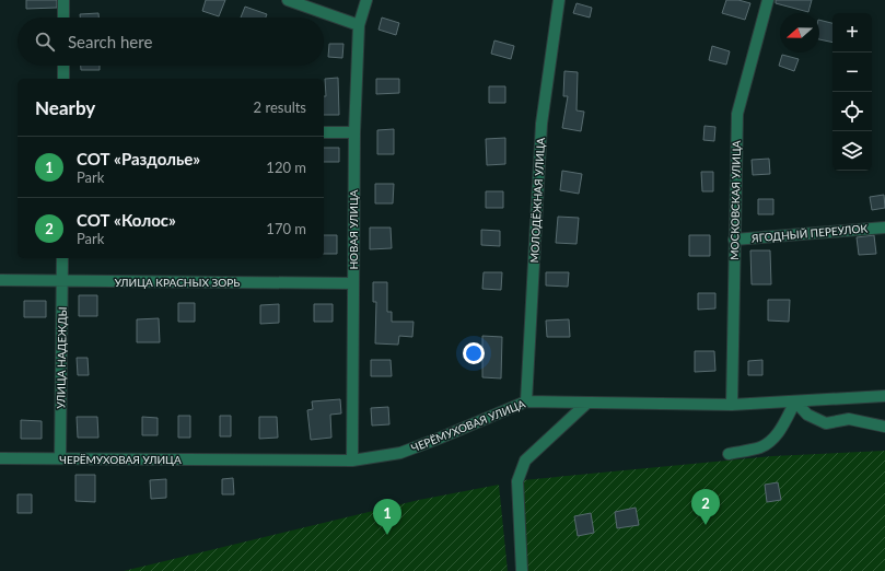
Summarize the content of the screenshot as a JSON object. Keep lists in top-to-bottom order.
{
  "streets": {
    "street": [
      "МОЛОДЁЖНАЯ УЛИЦА",
      "МОСКОВСКАЯ УЛИЦА",
      "НОВАЯ УЛИЦА",
      "ЯГОДНЫЙ ПЕРЕУЛОК",
      "УЛИЦА КРАСНЫХ ЗОРЬ",
      "УЛИЦА НАДЕЖДЫ",
      "ЧЕРЁМУХОВАЯ УЛИЦА"
    ]
  },
  "crossings": [
    ["МОЛОДЁЖНАЯ УЛИЦА", "ЧЕРЁМУХОВАЯ УЛИЦА"],
    ["МОСКОВСКАЯ УЛИЦА", "ЯГОДНЫЙ ПЕРЕУЛОК"],
    ["МОСКОВСКАЯ УЛИЦА", "ЧЕРЁМУХОВАЯ УЛИЦА"],
    ["НОВАЯ УЛИЦА", "УЛИЦА КРАСНЫХ ЗОРЬ"],
    ["НОВАЯ УЛИЦА", "ЧЕРЁМУХОВАЯ УЛИЦА"],
    ["УЛИЦА КРАСНЫХ ЗОРЬ", "УЛИЦА НАДЕЖДЫ"],
    ["УЛИЦА НАДЕЖДЫ", "ЧЕРЁМУХОВАЯ УЛИЦА"]
  ],
  "north": "left",
  "page": {
    "map_buttons": ["+", "−"],
    "search": "Search here",
    "heading": ["Nearby", "2 results"],
    "list": [
      {
        "mark": "1",
        "name": "СОТ «Раздолье»",
        "note": "Park",
        "value": "120 m"
      },
      {
        "mark": "2",
        "name": "СОТ «Колос»",
        "note": "Park",
        "value": "170 m"
      }
    ],
    "pins": ["2", "1"]
  }
}
